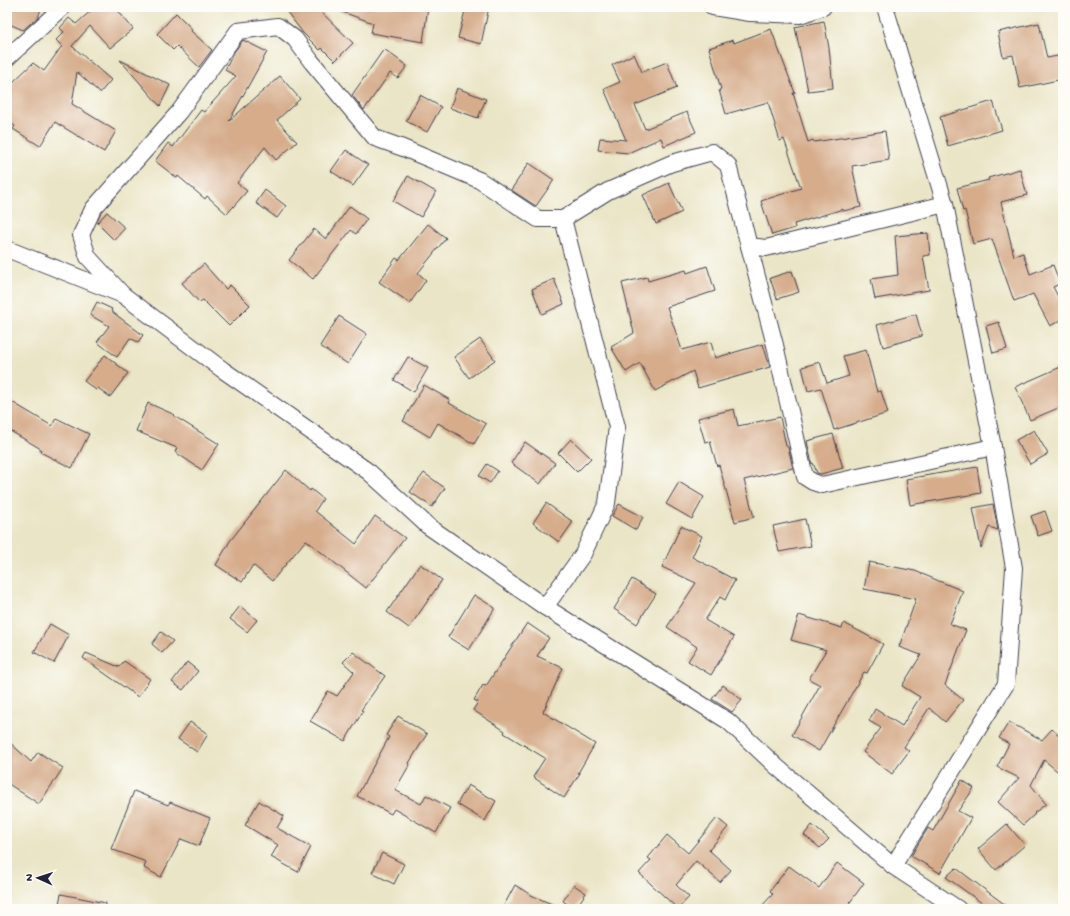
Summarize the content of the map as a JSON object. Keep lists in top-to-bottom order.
{
  "north": "left"
}
